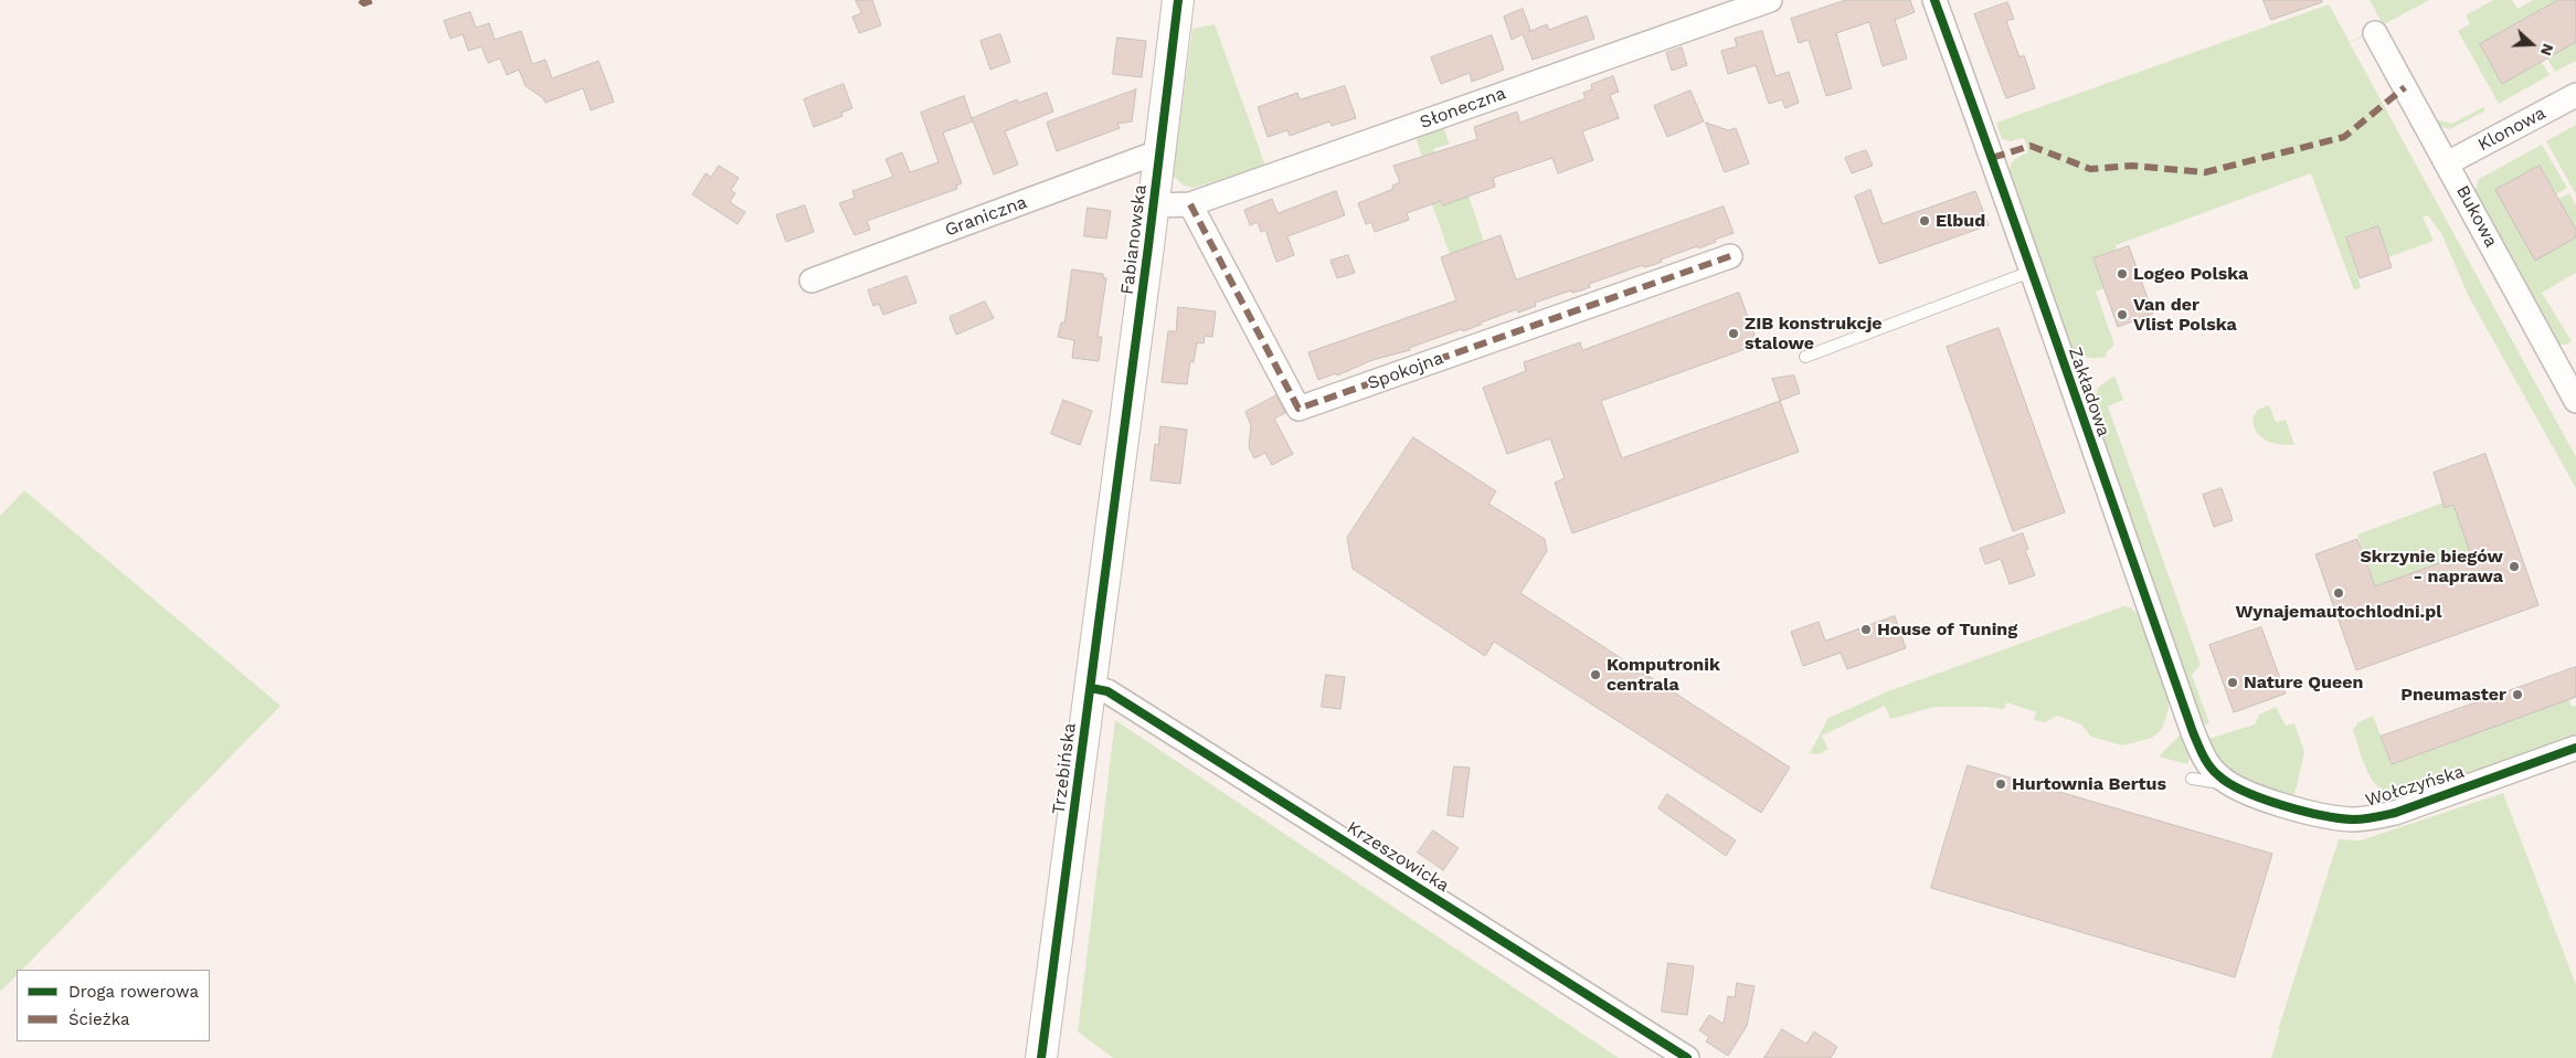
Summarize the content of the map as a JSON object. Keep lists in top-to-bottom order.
{
  "streets": {
    "street": [
      "Słoneczna",
      "Klonowa",
      "Graniczna",
      "Bukowa",
      "Fabianowska",
      "Spokojna",
      "Zakładowa",
      "Trzebińska",
      "Wołczyńska",
      "Krzeszowicka"
    ]
  },
  "crossings": [
    ["Słoneczna", "Fabianowska"],
    ["Słoneczna", "Spokojna"],
    ["Klonowa", "Bukowa"],
    ["Graniczna", "Fabianowska"],
    ["Fabianowska", "Trzebińska"],
    ["Zakładowa", "Wołczyńska"],
    ["Trzebińska", "Krzeszowicka"]
  ],
  "places": [
    "Elbud",
    "Logeo Polska",
    "Van der Vlist Polska",
    "ZIB konstrukcje stalowe",
    "Skrzynie biegów - naprawa",
    "Wynajemautochlodni.pl",
    "House of Tuning",
    "Komputronik centrala",
    "Nature Queen",
    "Pneumaster",
    "Hurtownia Bertus"
  ],
  "legend": ["Droga rowerowa", "Ścieżka"],
  "north": "right"
}
